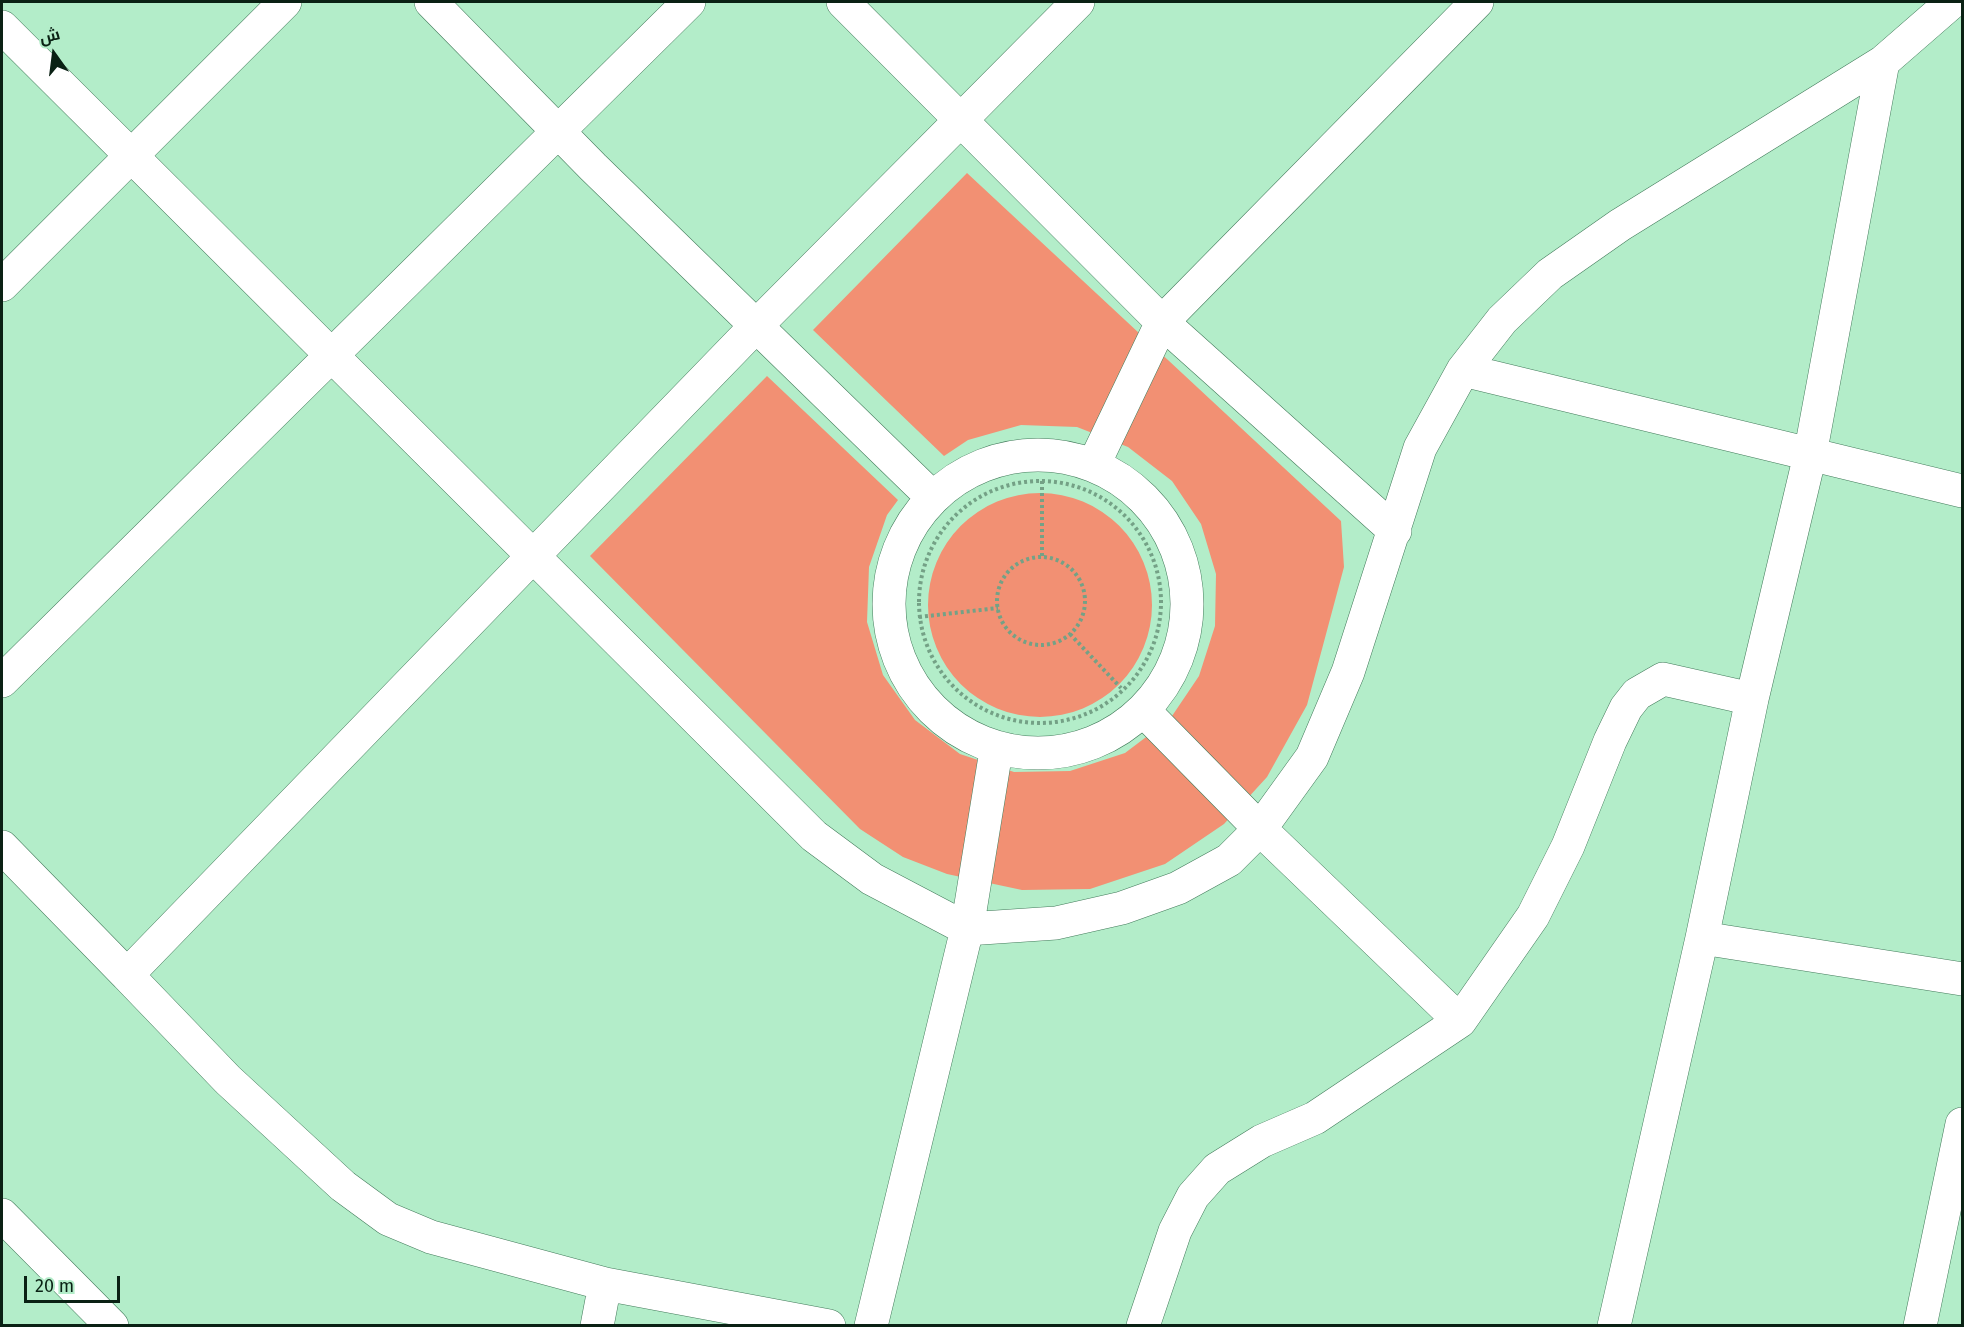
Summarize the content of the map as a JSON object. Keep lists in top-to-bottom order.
{
  "scale_bar": "20 m",
  "north": "top"
}
